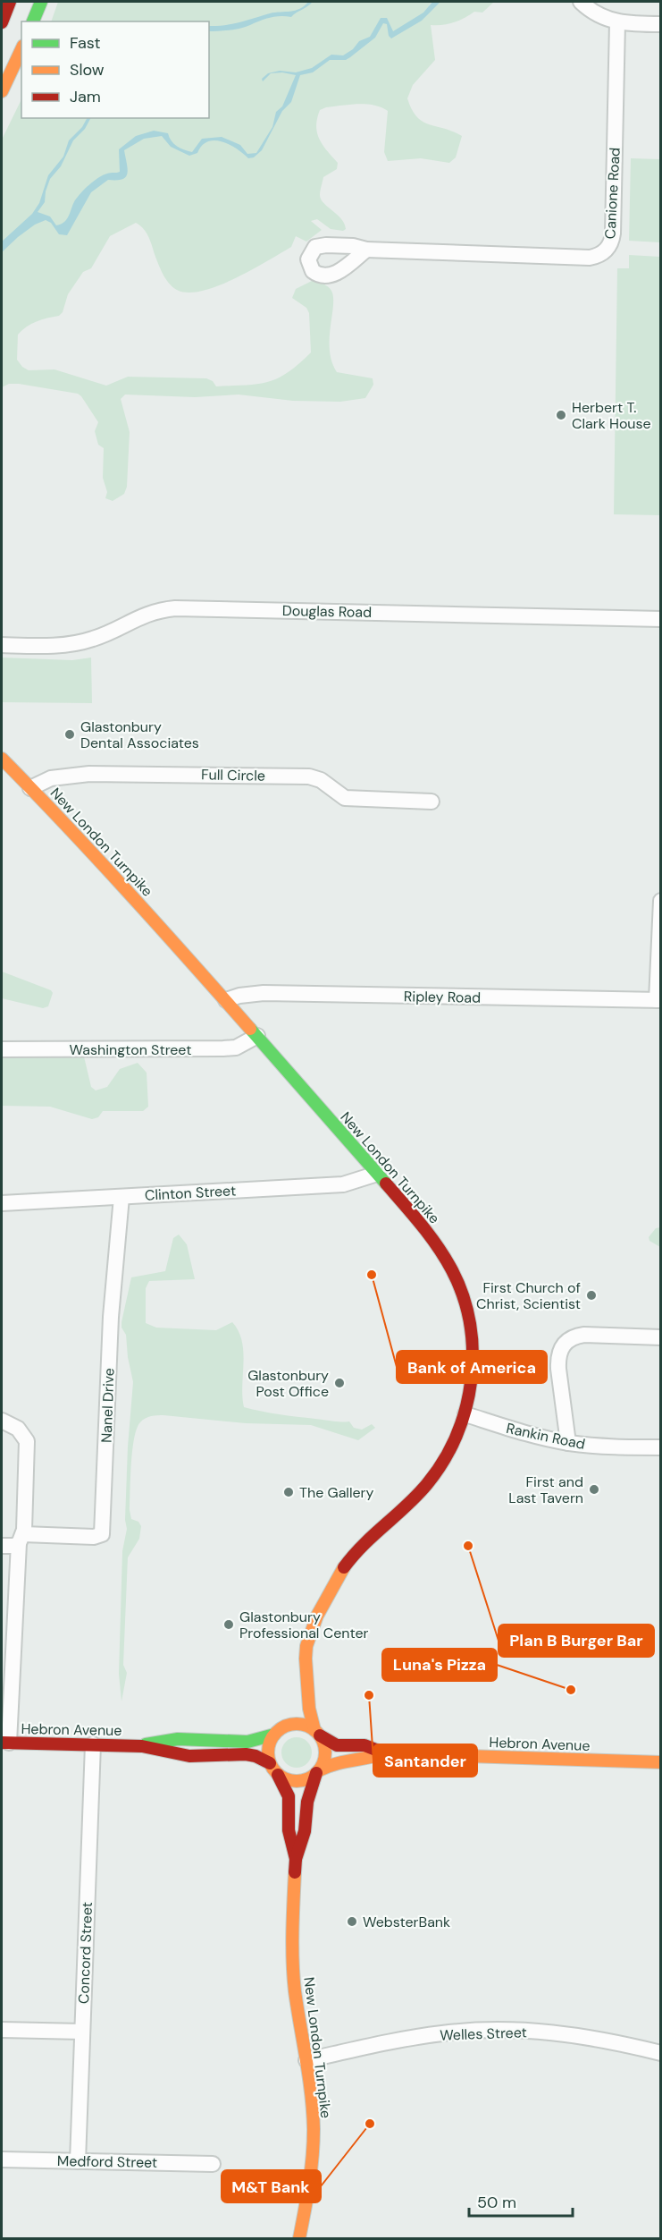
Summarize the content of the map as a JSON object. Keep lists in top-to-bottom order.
{
  "streets": {
    "main road": ["New London Turnpike", "Hebron Avenue"],
    "street": [
      "Canione Road",
      "Douglas Road",
      "Full Circle",
      "Ripley Road",
      "Washington Street",
      "Clinton Street",
      "Nanel Drive",
      "Rankin Road",
      "Concord Street",
      "Welles Street",
      "Medford Street"
    ]
  },
  "crossings": [
    ["Full Circle", "New London Turnpike"],
    ["New London Turnpike", "Ripley Road"],
    ["New London Turnpike", "Washington Street"],
    ["New London Turnpike", "Clinton Street"],
    ["New London Turnpike", "Rankin Road"],
    ["New London Turnpike", "Hebron Avenue"],
    ["New London Turnpike", "Welles Street"],
    ["Clinton Street", "Nanel Drive"],
    ["Hebron Avenue", "Concord Street"],
    ["Concord Street", "Medford Street"]
  ],
  "places": [
    "Herbert T. Clark House",
    "Glastonbury Dental Associates",
    "Bank of America",
    "First Church of Christ, Scientist",
    "Glastonbury Post Office",
    "First and Last Tavern",
    "The Gallery",
    "Plan B Burger Bar",
    "Glastonbury Professional Center",
    "Luna's Pizza",
    "Santander",
    "WebsterBank",
    "M&T Bank"
  ],
  "legend": ["Fast", "Slow", "Jam"],
  "scale_bar": "50 m"
}
